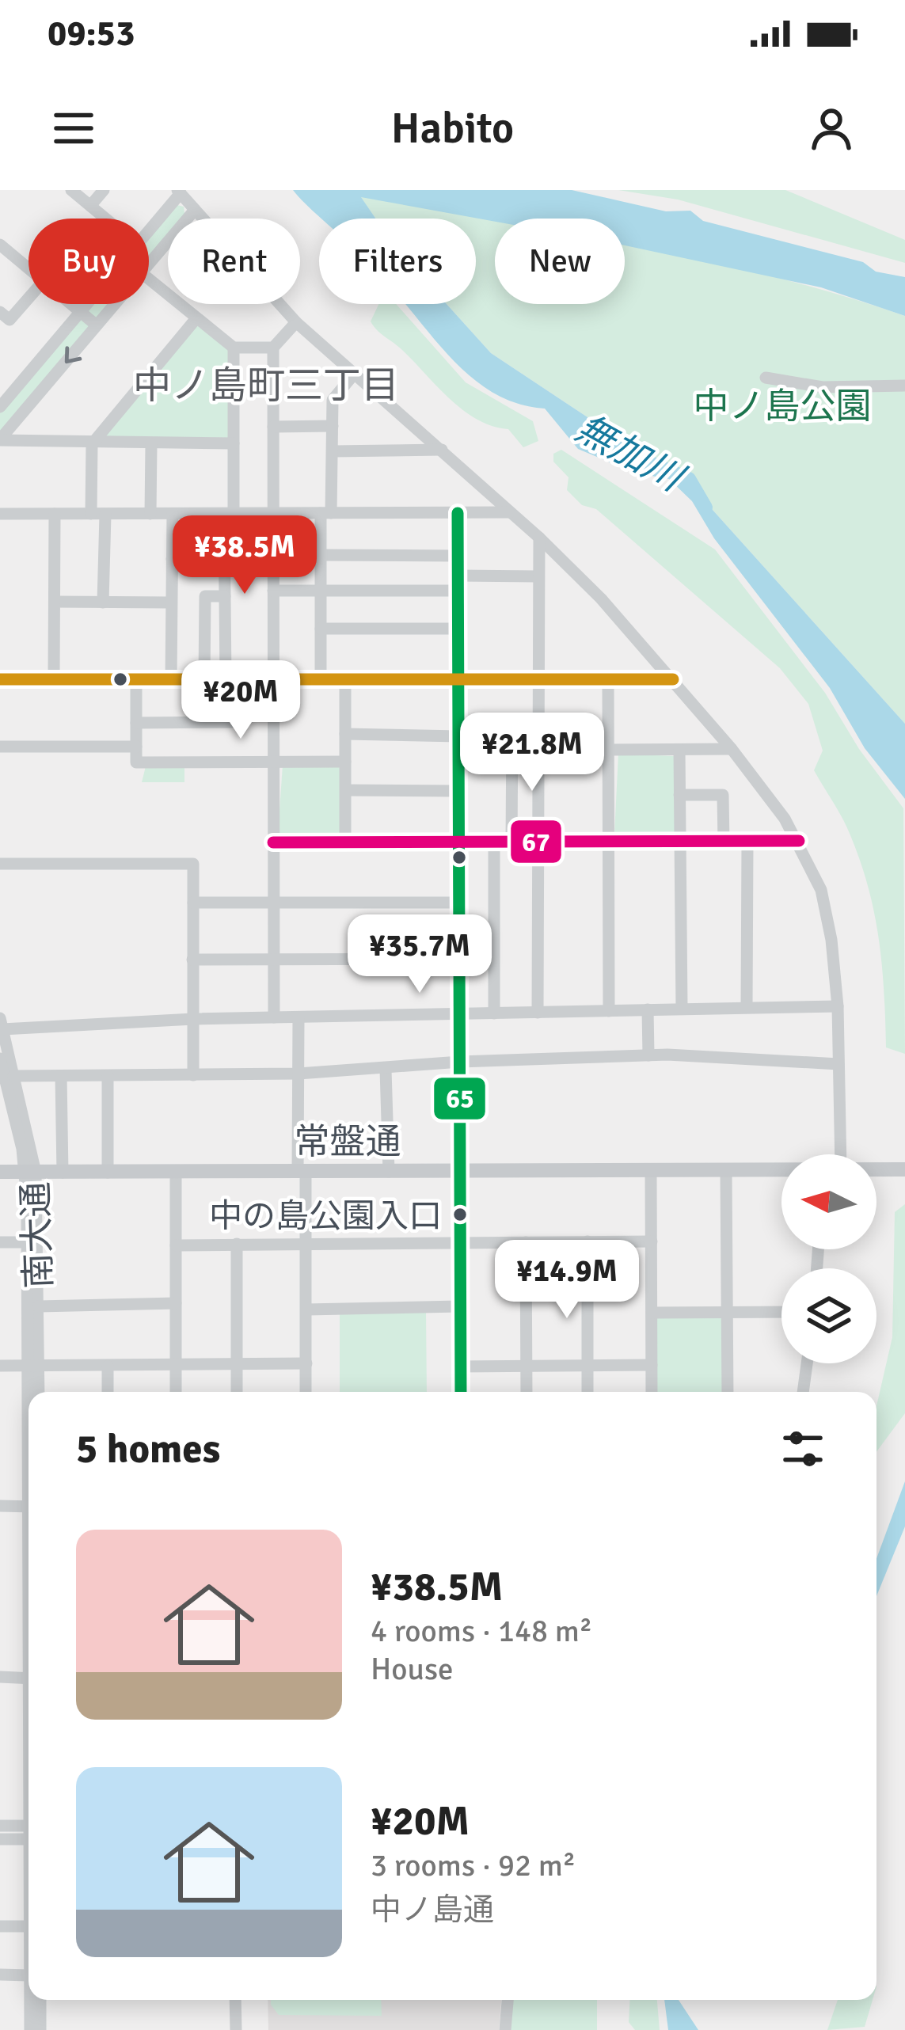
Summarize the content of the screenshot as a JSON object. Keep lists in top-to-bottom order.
{
  "streets": {
    "main road": ["常盤通"],
    "street": ["南大通"]
  },
  "crossings": [
    ["常盤通", "南大通"]
  ],
  "districts": ["中ノ島町三丁目"],
  "water": ["無加川"],
  "parks": ["中ノ島公園"],
  "places": ["中の島公園入口"],
  "lines": ["transit line 65", "transit line 67"],
  "north": "left",
  "page": {
    "status": "09:53",
    "header": "Habito",
    "chip": [
      "Buy",
      "Rent",
      "Filters",
      "New"
    ],
    "price": [
      "¥38.5M",
      "¥20M",
      "¥21.8M",
      "¥35.7M",
      "¥14.9M"
    ],
    "heading": "5 homes",
    "list": [
      {
        "name": "¥38.5M",
        "note": "4 rooms · 148 m² · House"
      },
      {
        "name": "¥20M",
        "note": "3 rooms · 92 m² · 中ノ島通"
      }
    ]
  }
}
